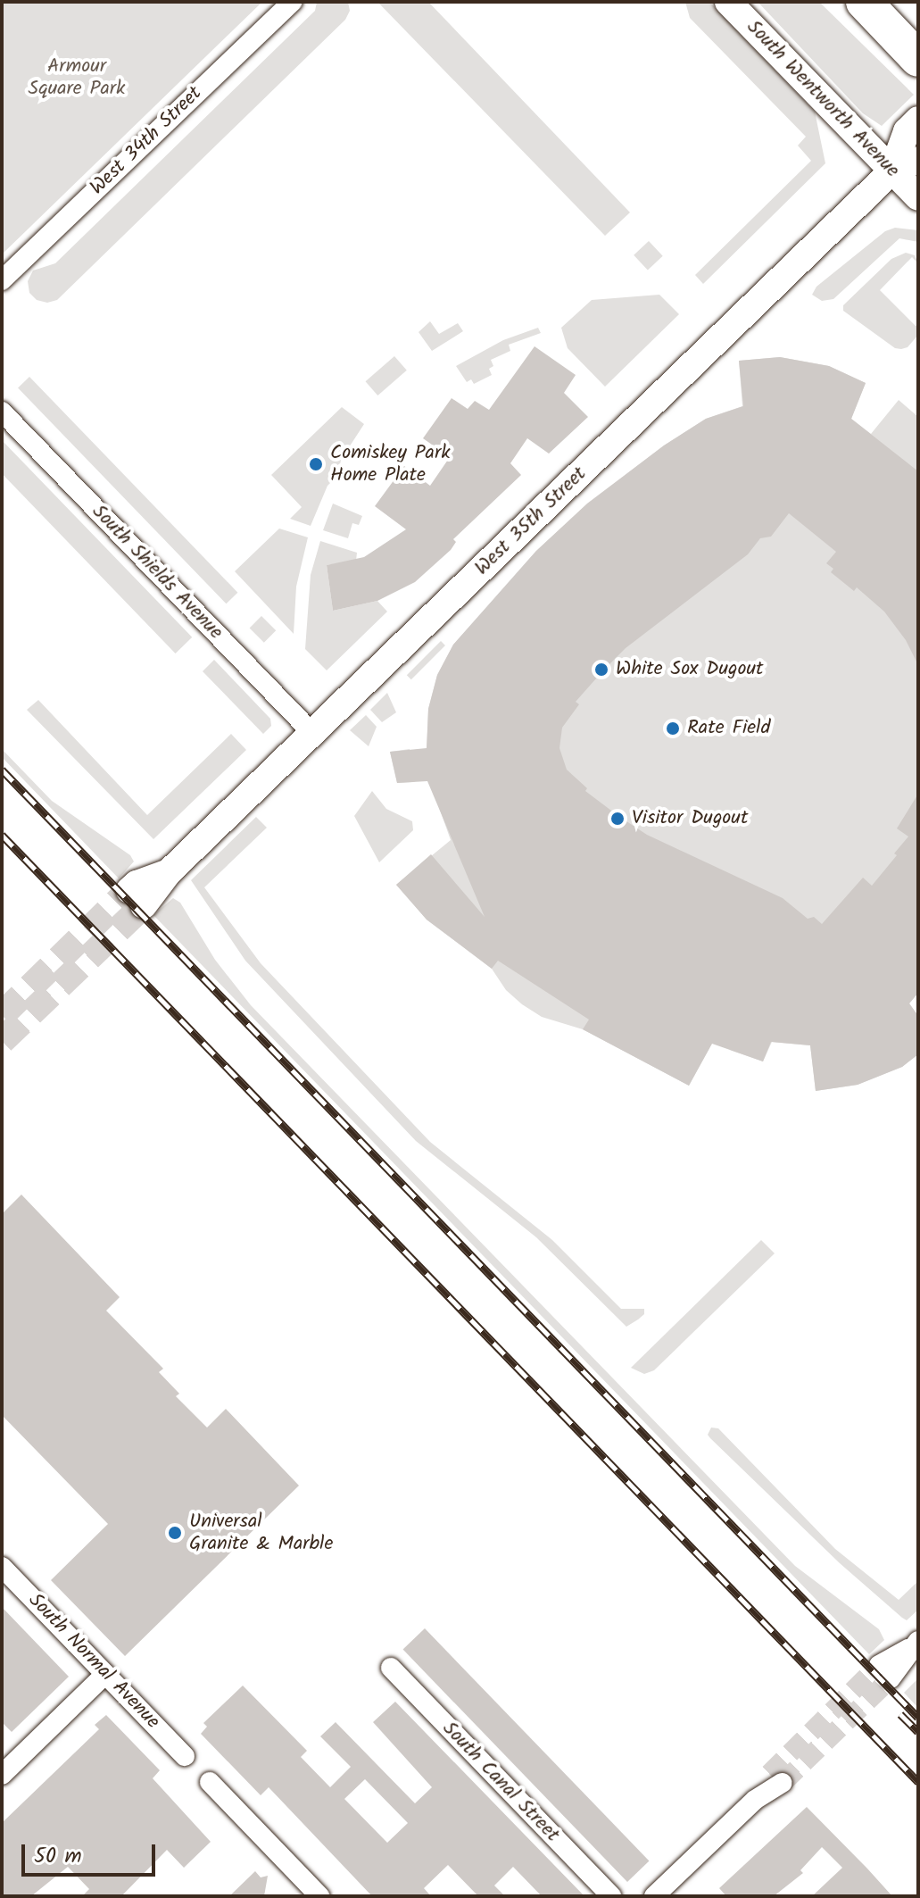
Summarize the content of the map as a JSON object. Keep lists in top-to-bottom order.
{
  "streets": {
    "main road": ["South Wentworth Avenue", "West 35th Street"],
    "street": [
      "West 34th Street",
      "South Shields Avenue",
      "South Normal Avenue",
      "South Canal Street"
    ]
  },
  "crossings": [
    ["South Wentworth Avenue", "West 35th Street"],
    ["West 35th Street", "South Shields Avenue"]
  ],
  "parks": ["Armour Square Park"],
  "places": [
    "Comiskey Park Home Plate",
    "White Sox Dugout",
    "Rate Field",
    "Visitor Dugout",
    "Universal Granite & Marble"
  ],
  "scale_bar": "50 m"
}
